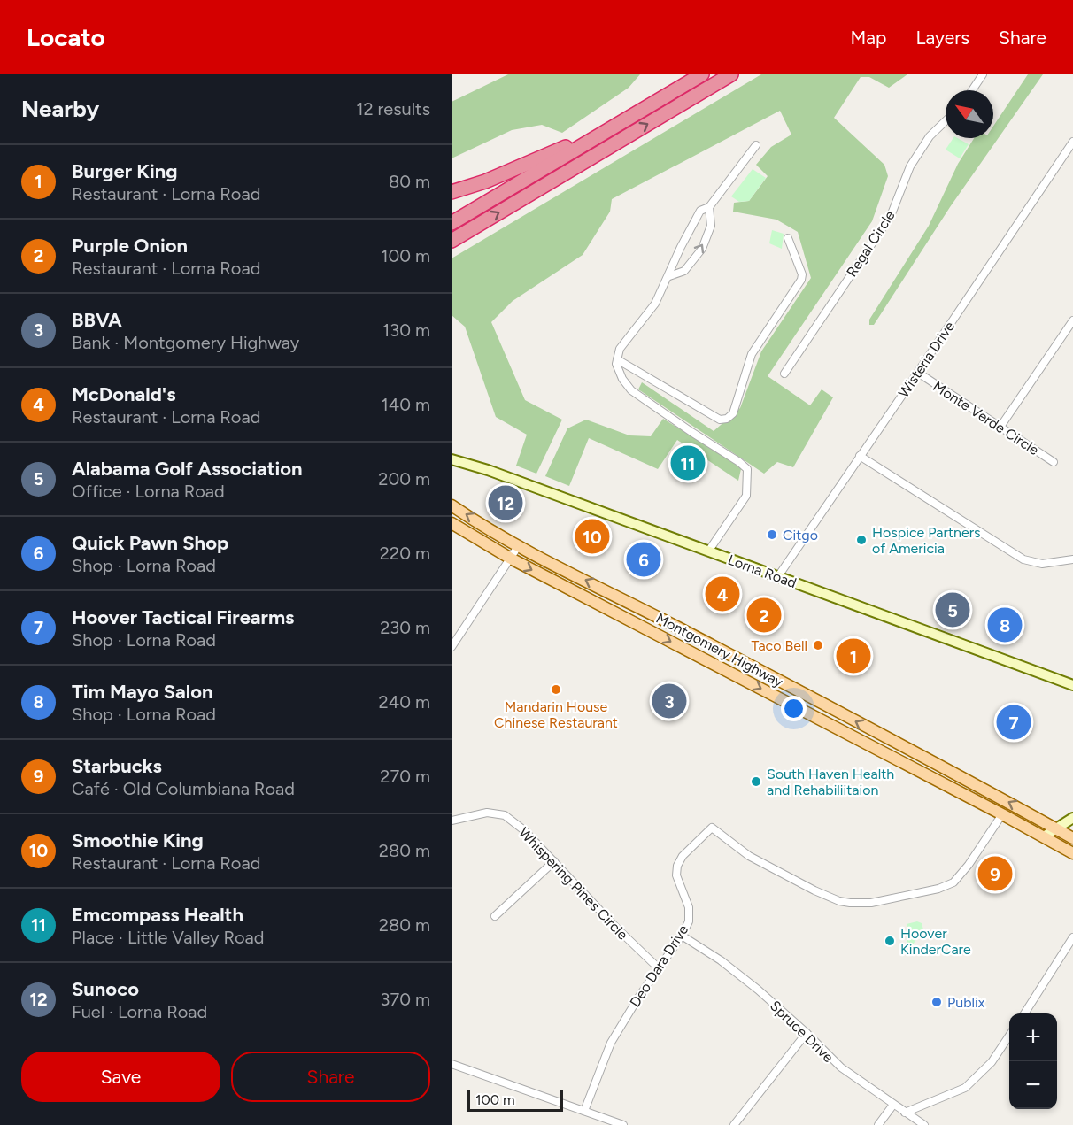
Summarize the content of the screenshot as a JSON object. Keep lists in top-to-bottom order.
{
  "streets": {
    "main road": ["Montgomery Highway"],
    "street": [
      "Regal Circle",
      "Wisteria Drive",
      "Monte Verde Circle",
      "Lorna Road",
      "Whispering Pines Circle",
      "Deo Dara Drive",
      "Spruce Drive"
    ]
  },
  "crossings": [
    ["Wisteria Drive", "Monte Verde Circle"],
    ["Wisteria Drive", "Lorna Road"],
    ["Montgomery Highway", "Deo Dara Drive"],
    ["Whispering Pines Circle", "Deo Dara Drive"],
    ["Deo Dara Drive", "Spruce Drive"]
  ],
  "places": [
    "Citgo",
    "Hospice Partners of Americia",
    "Taco Bell",
    "Mandarin House Chinese Restaurant",
    "South Haven Health and Rehabiliitaion",
    "Hoover KinderCare",
    "Publix"
  ],
  "scale_bar": "100 m",
  "north": "top left",
  "page": {
    "header": "Locato",
    "nav": ["Map", "Layers", "Share"],
    "heading": ["Nearby", "12 results"],
    "list": [
      {
        "mark": "1",
        "name": "Burger King",
        "note": "Restaurant · Lorna Road",
        "value": "80 m"
      },
      {
        "mark": "2",
        "name": "Purple Onion",
        "note": "Restaurant · Lorna Road",
        "value": "100 m"
      },
      {
        "mark": "3",
        "name": "BBVA",
        "note": "Bank · Montgomery Highway",
        "value": "130 m"
      },
      {
        "mark": "4",
        "name": "McDonald's",
        "note": "Restaurant · Lorna Road",
        "value": "140 m"
      },
      {
        "mark": "5",
        "name": "Alabama Golf Association",
        "note": "Office · Lorna Road",
        "value": "200 m"
      },
      {
        "mark": "6",
        "name": "Quick Pawn Shop",
        "note": "Shop · Lorna Road",
        "value": "220 m"
      },
      {
        "mark": "7",
        "name": "Hoover Tactical Firearms",
        "note": "Shop · Lorna Road",
        "value": "230 m"
      },
      {
        "mark": "8",
        "name": "Tim Mayo Salon",
        "note": "Shop · Lorna Road",
        "value": "240 m"
      },
      {
        "mark": "9",
        "name": "Starbucks",
        "note": "Café · Old Columbiana Road",
        "value": "270 m"
      },
      {
        "mark": "10",
        "name": "Smoothie King",
        "note": "Restaurant · Lorna Road",
        "value": "280 m"
      },
      {
        "mark": "11",
        "name": "Emcompass Health",
        "note": "Place · Little Valley Road",
        "value": "280 m"
      },
      {
        "mark": "12",
        "name": "Sunoco",
        "note": "Fuel · Lorna Road",
        "value": "370 m"
      }
    ],
    "pins": [
      "11",
      "12",
      "10",
      "6",
      "4",
      "5",
      "2",
      "8",
      "1",
      "3",
      "7",
      "9"
    ],
    "map_buttons": ["+", "−"],
    "buttons": ["Save", "Share"],
    "scale": "100 m"
  }
}
